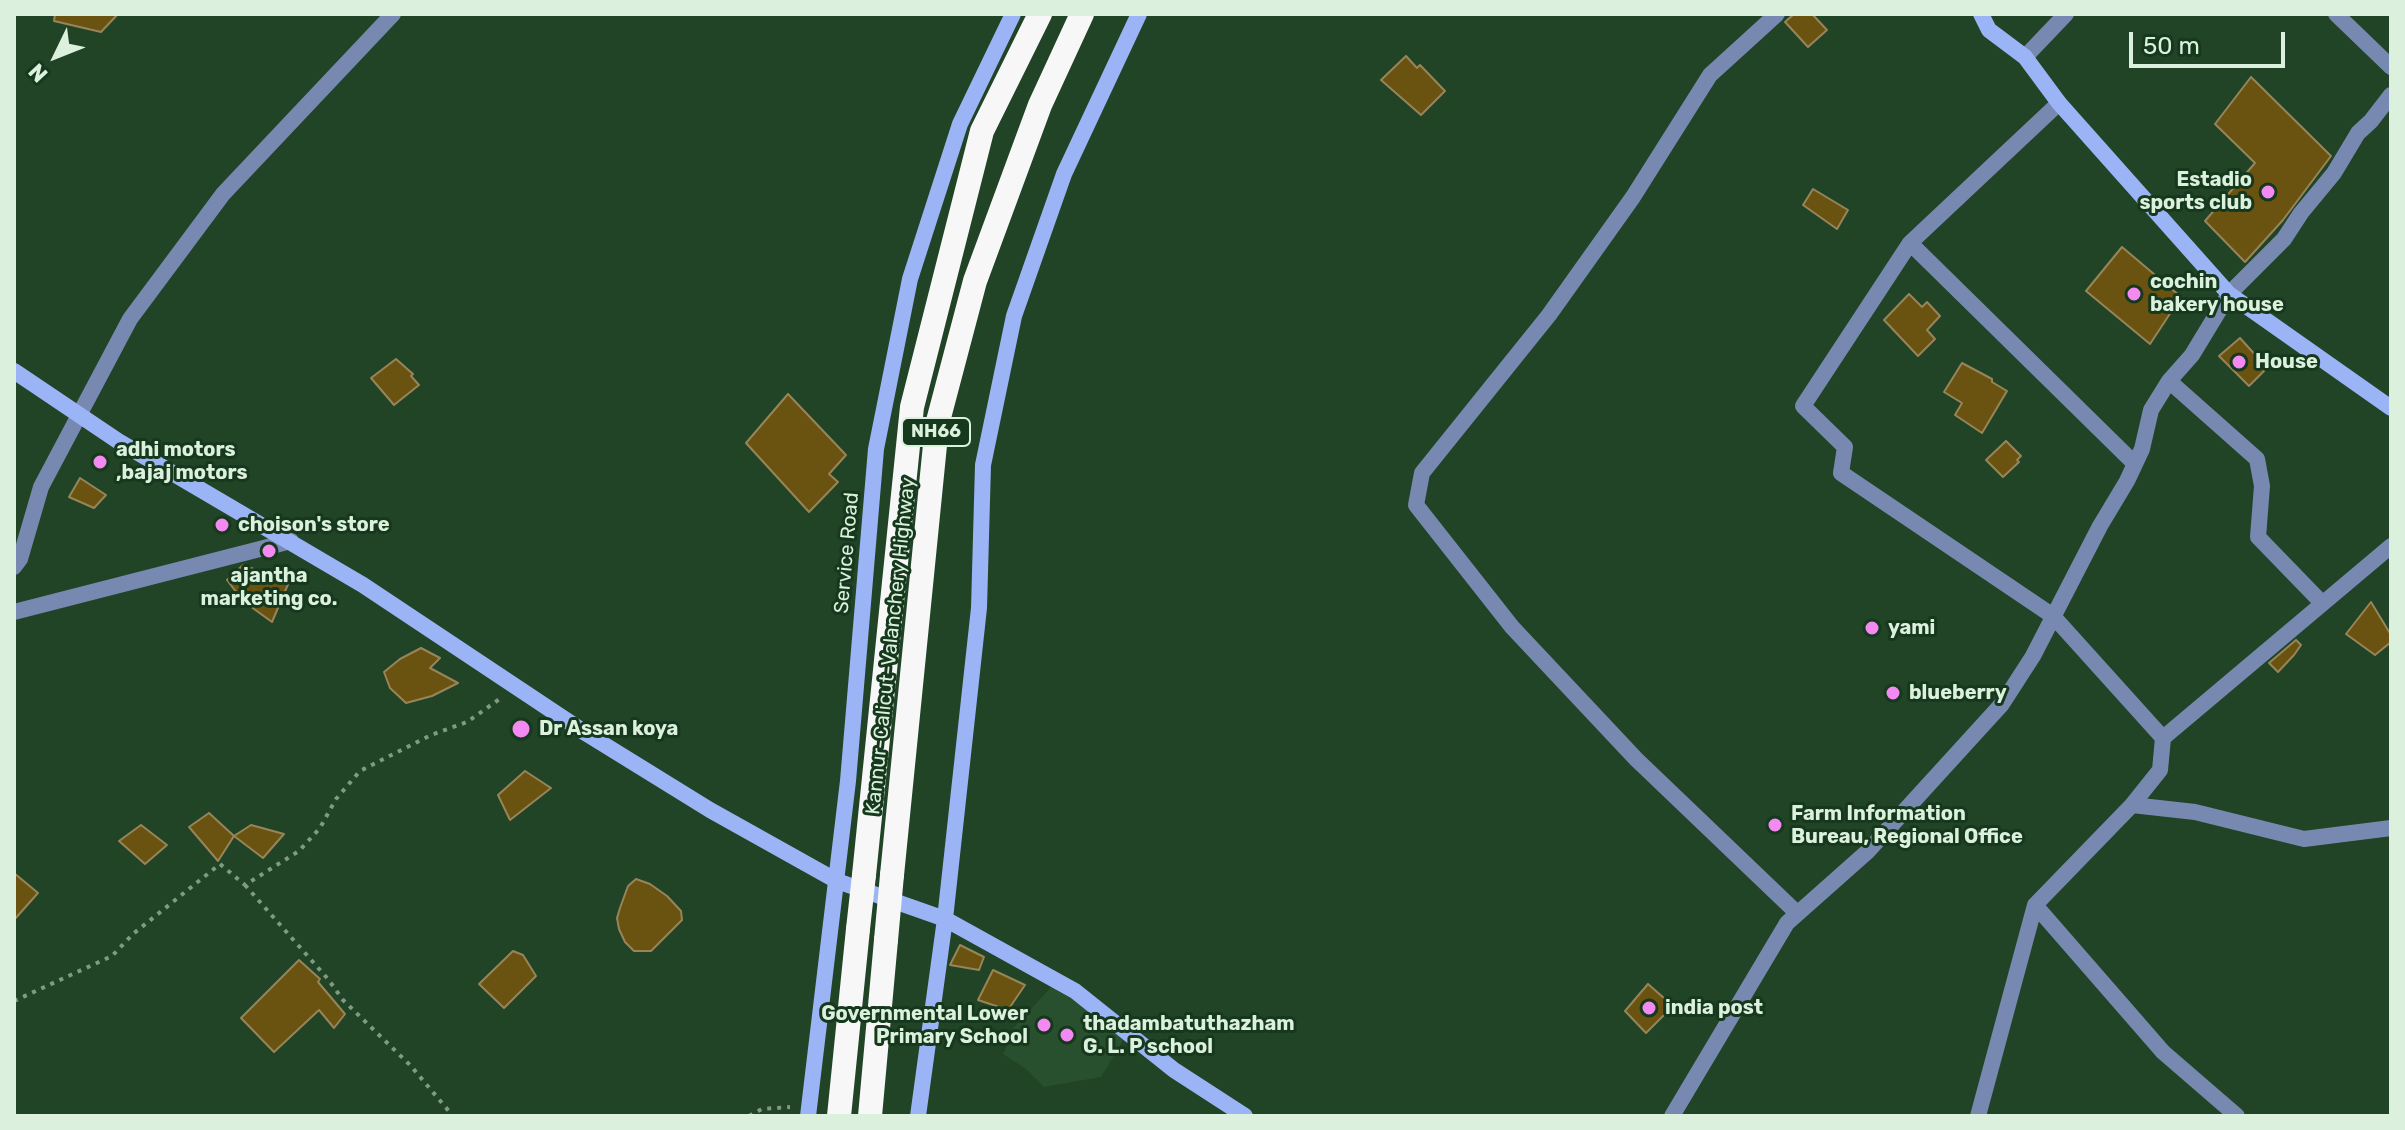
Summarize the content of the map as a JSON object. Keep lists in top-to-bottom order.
{
  "streets": {
    "highway": ["NH66", "Kannur-Calicut-Valanchery Highway"],
    "street": ["Service Road"]
  },
  "places": [
    "Estadio sports club",
    "cochin bakery house",
    "House",
    "adhi motors ,bajaj motors",
    "choison's store",
    "ajantha marketing co.",
    "yami",
    "blueberry",
    "Dr Assan koya",
    "Farm Information Bureau, Regional Office",
    "india post",
    "Governmental Lower Primary School",
    "thadambatuthazham G. L. P school"
  ],
  "scale_bar": "50 m",
  "north": "bottom left"
}
